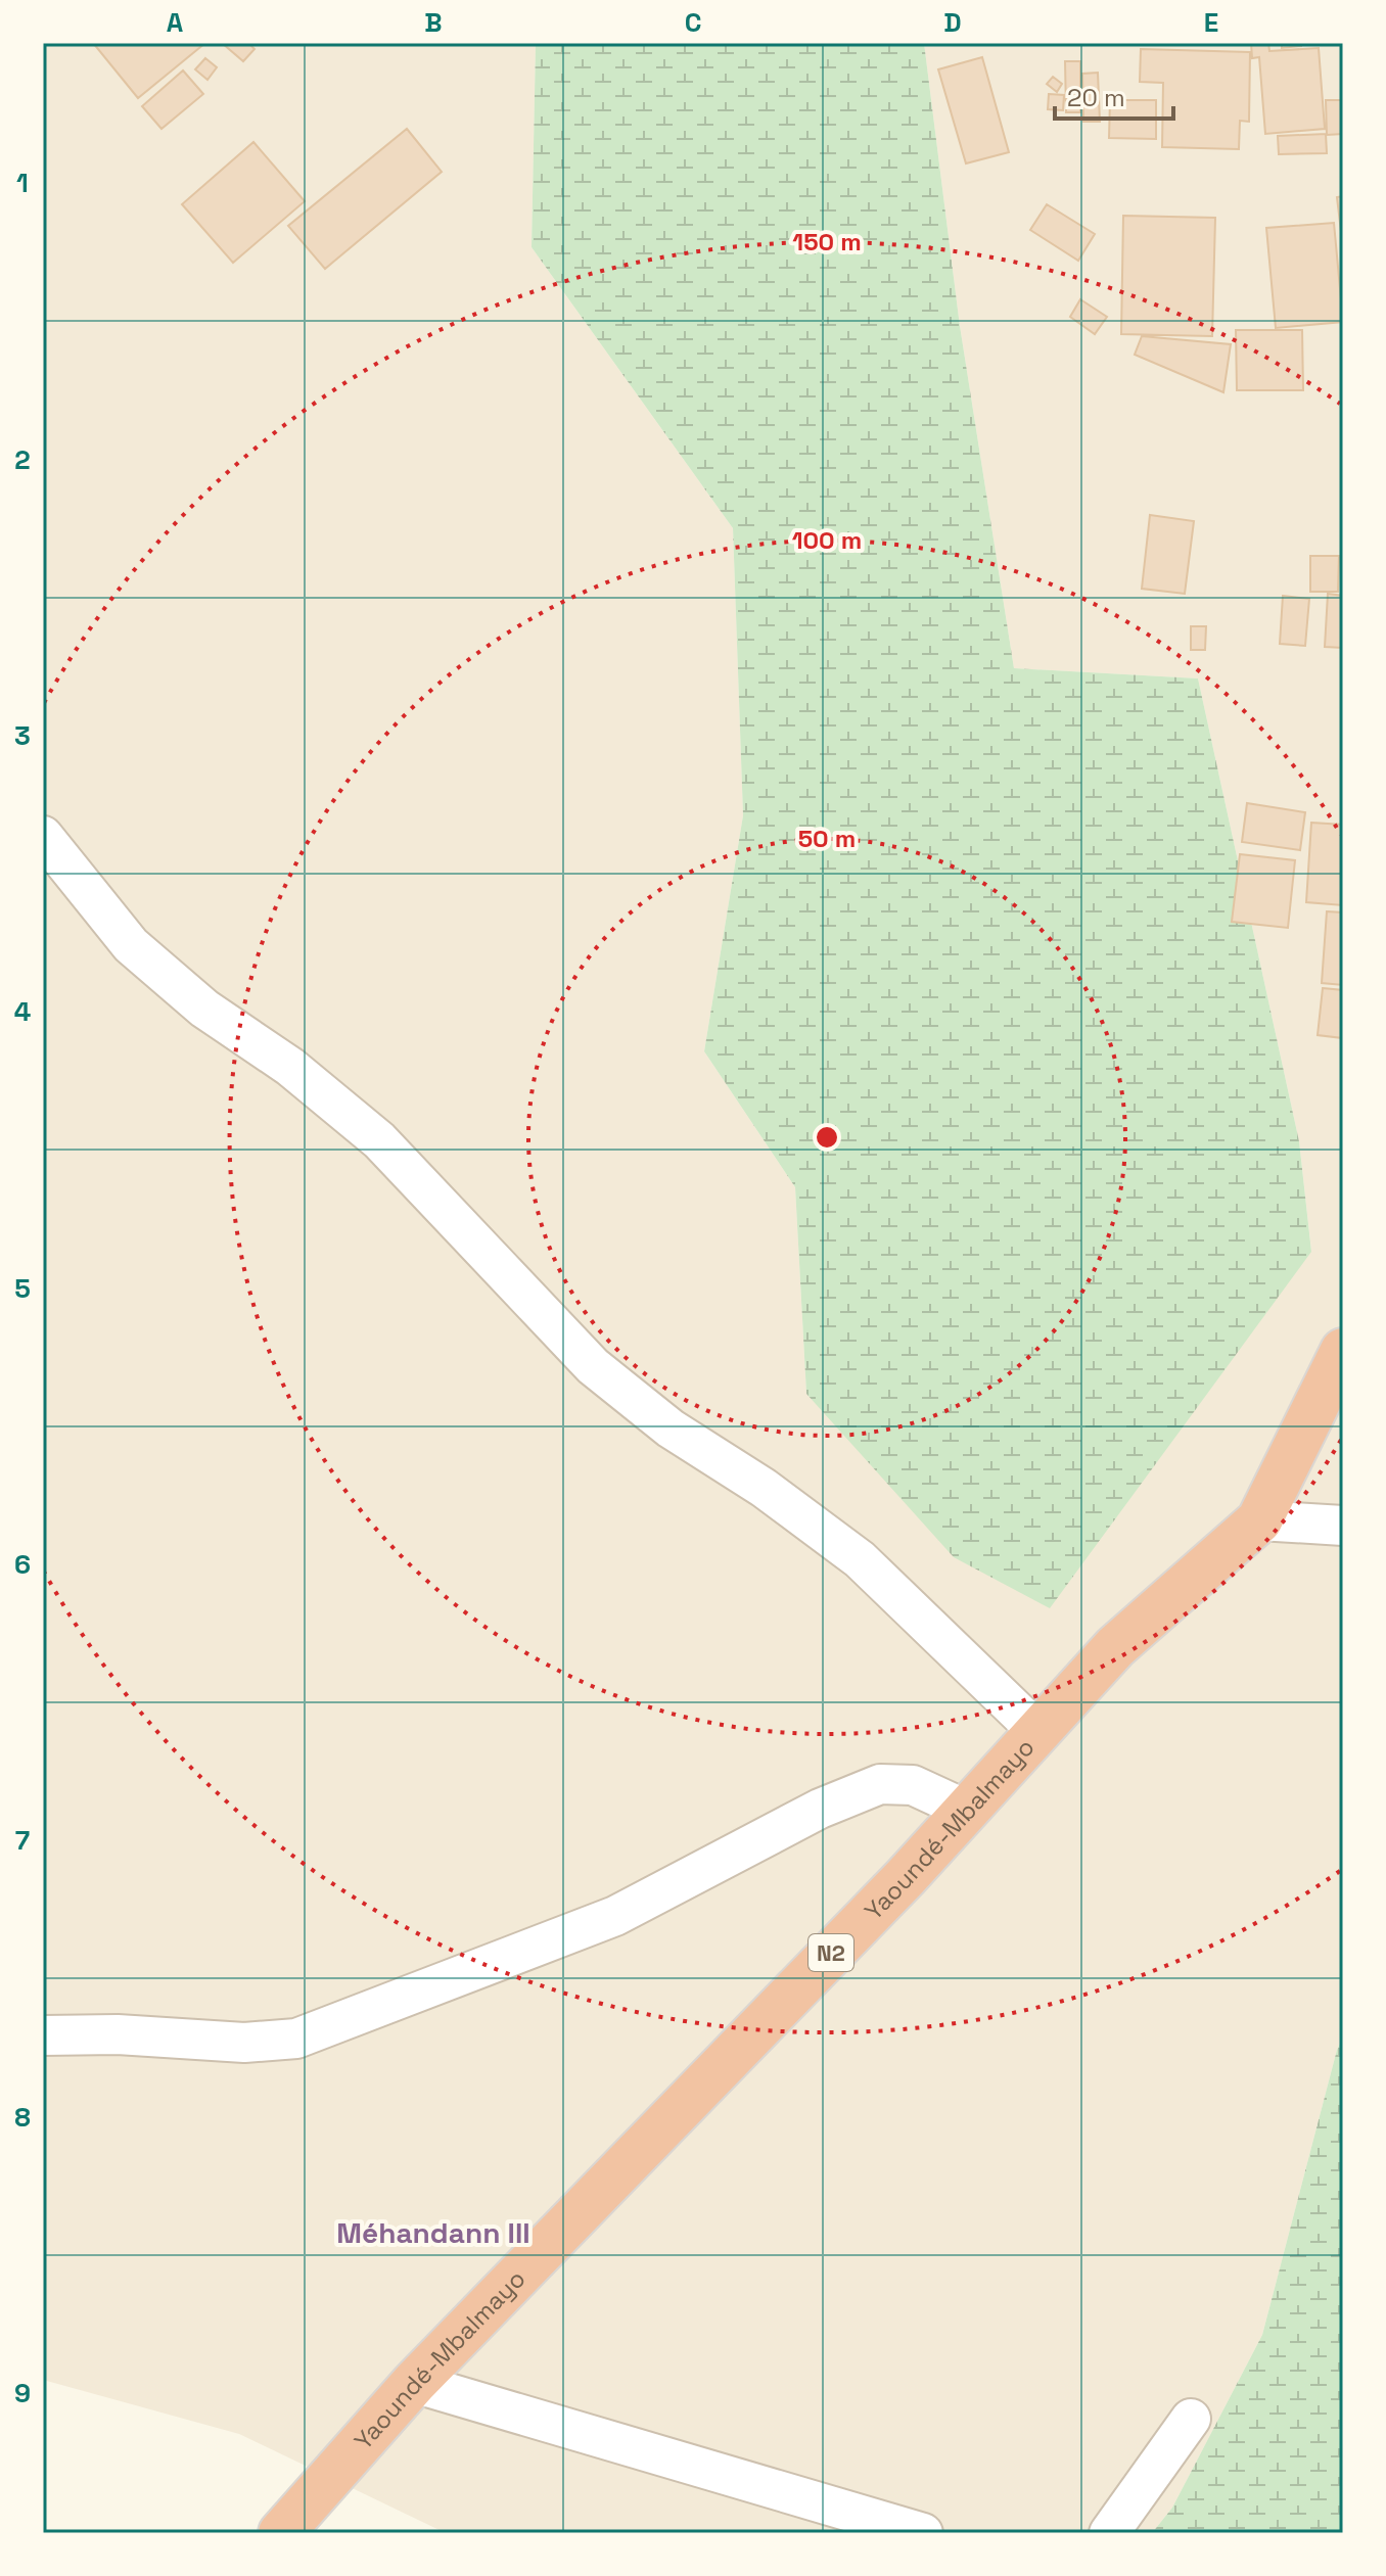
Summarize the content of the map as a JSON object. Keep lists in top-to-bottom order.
{
  "streets": {
    "highway": ["Yaoundé-Mbalmayo", "N2"]
  },
  "districts": ["Méhandann III"],
  "scale_bar": "20 m",
  "grid": {
    "columns": [
      "A",
      "B",
      "C",
      "D",
      "E"
    ],
    "rows": [
      "1",
      "2",
      "3",
      "4",
      "5",
      "6",
      "7",
      "8",
      "9"
    ]
  },
  "rings": ["150 m", "100 m", "50 m"]
}
